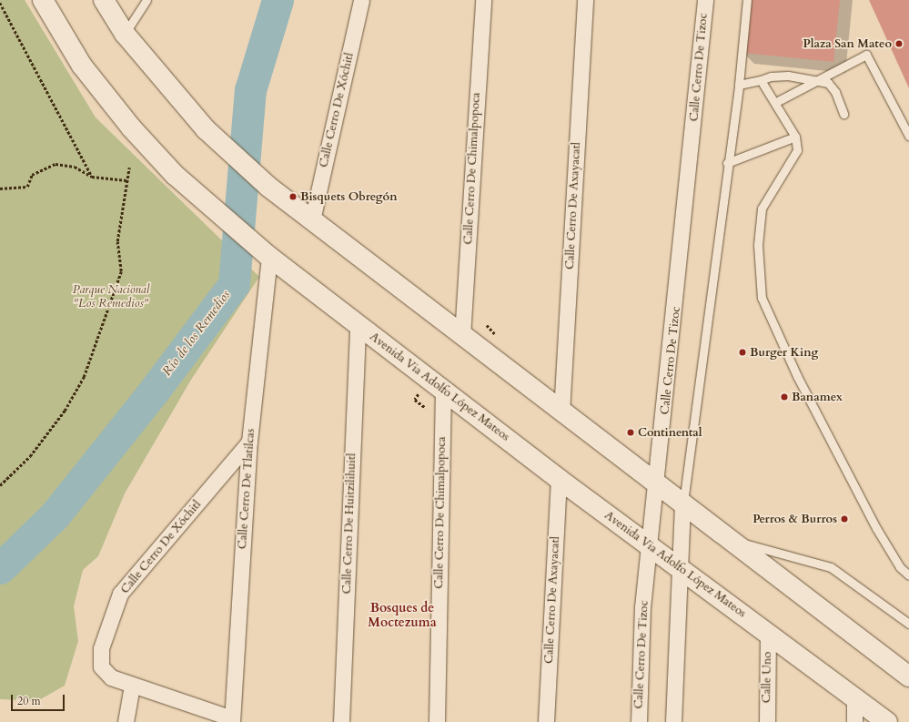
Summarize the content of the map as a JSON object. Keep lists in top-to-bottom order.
{
  "streets": {
    "main road": ["Avenida Via Adolfo López Mateos"],
    "street": [
      "Calle Cerro De Tizoc",
      "Calle Cerro De Xóchitl",
      "Calle Cerro De Chimalpopoca",
      "Calle Cerro De Axayacatl",
      "Calle Cerro De Tlatilcas",
      "Calle Cerro De Huitzilihuitl",
      "Calle Uno"
    ]
  },
  "crossings": [
    ["Calle Cerro De Tizoc", "Avenida Via Adolfo López Mateos"],
    ["Calle Cerro De Xóchitl", "Calle Cerro De Tlatilcas"],
    ["Calle Cerro De Chimalpopoca", "Avenida Via Adolfo López Mateos"],
    ["Calle Cerro De Axayacatl", "Avenida Via Adolfo López Mateos"],
    ["Avenida Via Adolfo López Mateos", "Calle Cerro De Tlatilcas"],
    ["Avenida Via Adolfo López Mateos", "Calle Cerro De Huitzilihuitl"],
    ["Avenida Via Adolfo López Mateos", "Calle Uno"]
  ],
  "districts": ["Bosques de Moctezuma"],
  "water": ["Río de los Remedios"],
  "parks": ["Parque Nacional \"Los Remedios\""],
  "places": [
    "Plaza San Mateo",
    "Bisquets Obregón",
    "Burger King",
    "Banamex",
    "Continental",
    "Perros & Burros"
  ],
  "scale_bar": "20 m"
}
